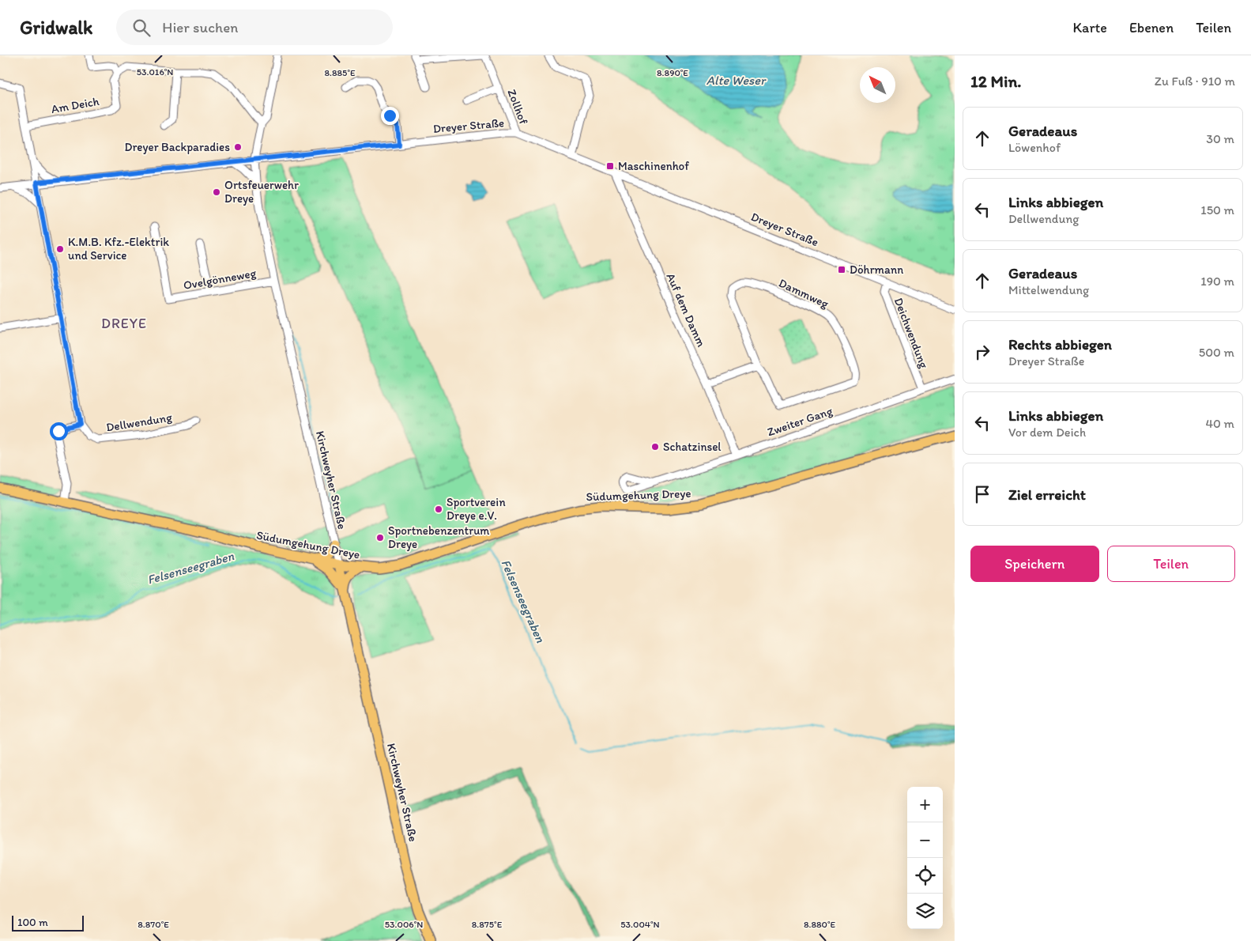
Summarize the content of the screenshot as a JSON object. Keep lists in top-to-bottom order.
{
  "streets": {
    "main road": ["Kirchweyher Straße", "Südumgehung Dreye"],
    "street": [
      "Am Deich",
      "Zollhof",
      "Dreyer Straße",
      "Ovelgönneweg",
      "Dammweg",
      "Auf dem Damm",
      "Deichwendung",
      "Zweiter Gang",
      "Dellwendung"
    ]
  },
  "crossings": [
    ["Zollhof", "Dreyer Straße"],
    ["Dreyer Straße", "Auf dem Damm"],
    ["Dreyer Straße", "Deichwendung"],
    ["Dreyer Straße", "Kirchweyher Straße"],
    ["Ovelgönneweg", "Kirchweyher Straße"],
    ["Auf dem Damm", "Zweiter Gang"],
    ["Deichwendung", "Zweiter Gang"],
    ["Kirchweyher Straße", "Südumgehung Dreye"]
  ],
  "districts": ["DREYE"],
  "water": ["Alte Weser", "Felsenseegraben"],
  "places": {
    "other": [
      "Dreyer Backparadies",
      "Ortsfeuerwehr Dreye",
      "K.M.B. Kfz.-Elektrik und Service",
      "Schatzinsel",
      "Sportverein Dreye e.V.",
      "Sportnebenzentrum Dreye"
    ],
    "transit": ["Maschinenhof", "Döhrmann"]
  },
  "scale_bar": "100 m",
  "north": "top left",
  "page": {
    "header": "Gridwalk",
    "search": "Hier suchen",
    "nav": ["Karte", "Ebenen", "Teilen"],
    "heading": ["12 Min.", "Zu Fuß · 910 m"],
    "list": [
      ["Geradeaus", "Löwenhof", "30 m"],
      ["Links abbiegen", "Dellwendung", "150 m"],
      ["Geradeaus", "Mittelwendung", "190 m"],
      ["Rechts abbiegen", "Dreyer Straße", "500 m"],
      ["Links abbiegen", "Vor dem Deich", "40 m"],
      "Ziel erreicht"
    ],
    "buttons": ["Speichern", "Teilen"],
    "map_buttons": ["+", "−"],
    "scale": "100 m"
  },
  "coordinates": [
    "53.016°N",
    "8.885°E",
    "8.890°E",
    "8.870°E",
    "8.875°E",
    "8.880°E",
    "53.006°N",
    "53.004°N"
  ]
}
